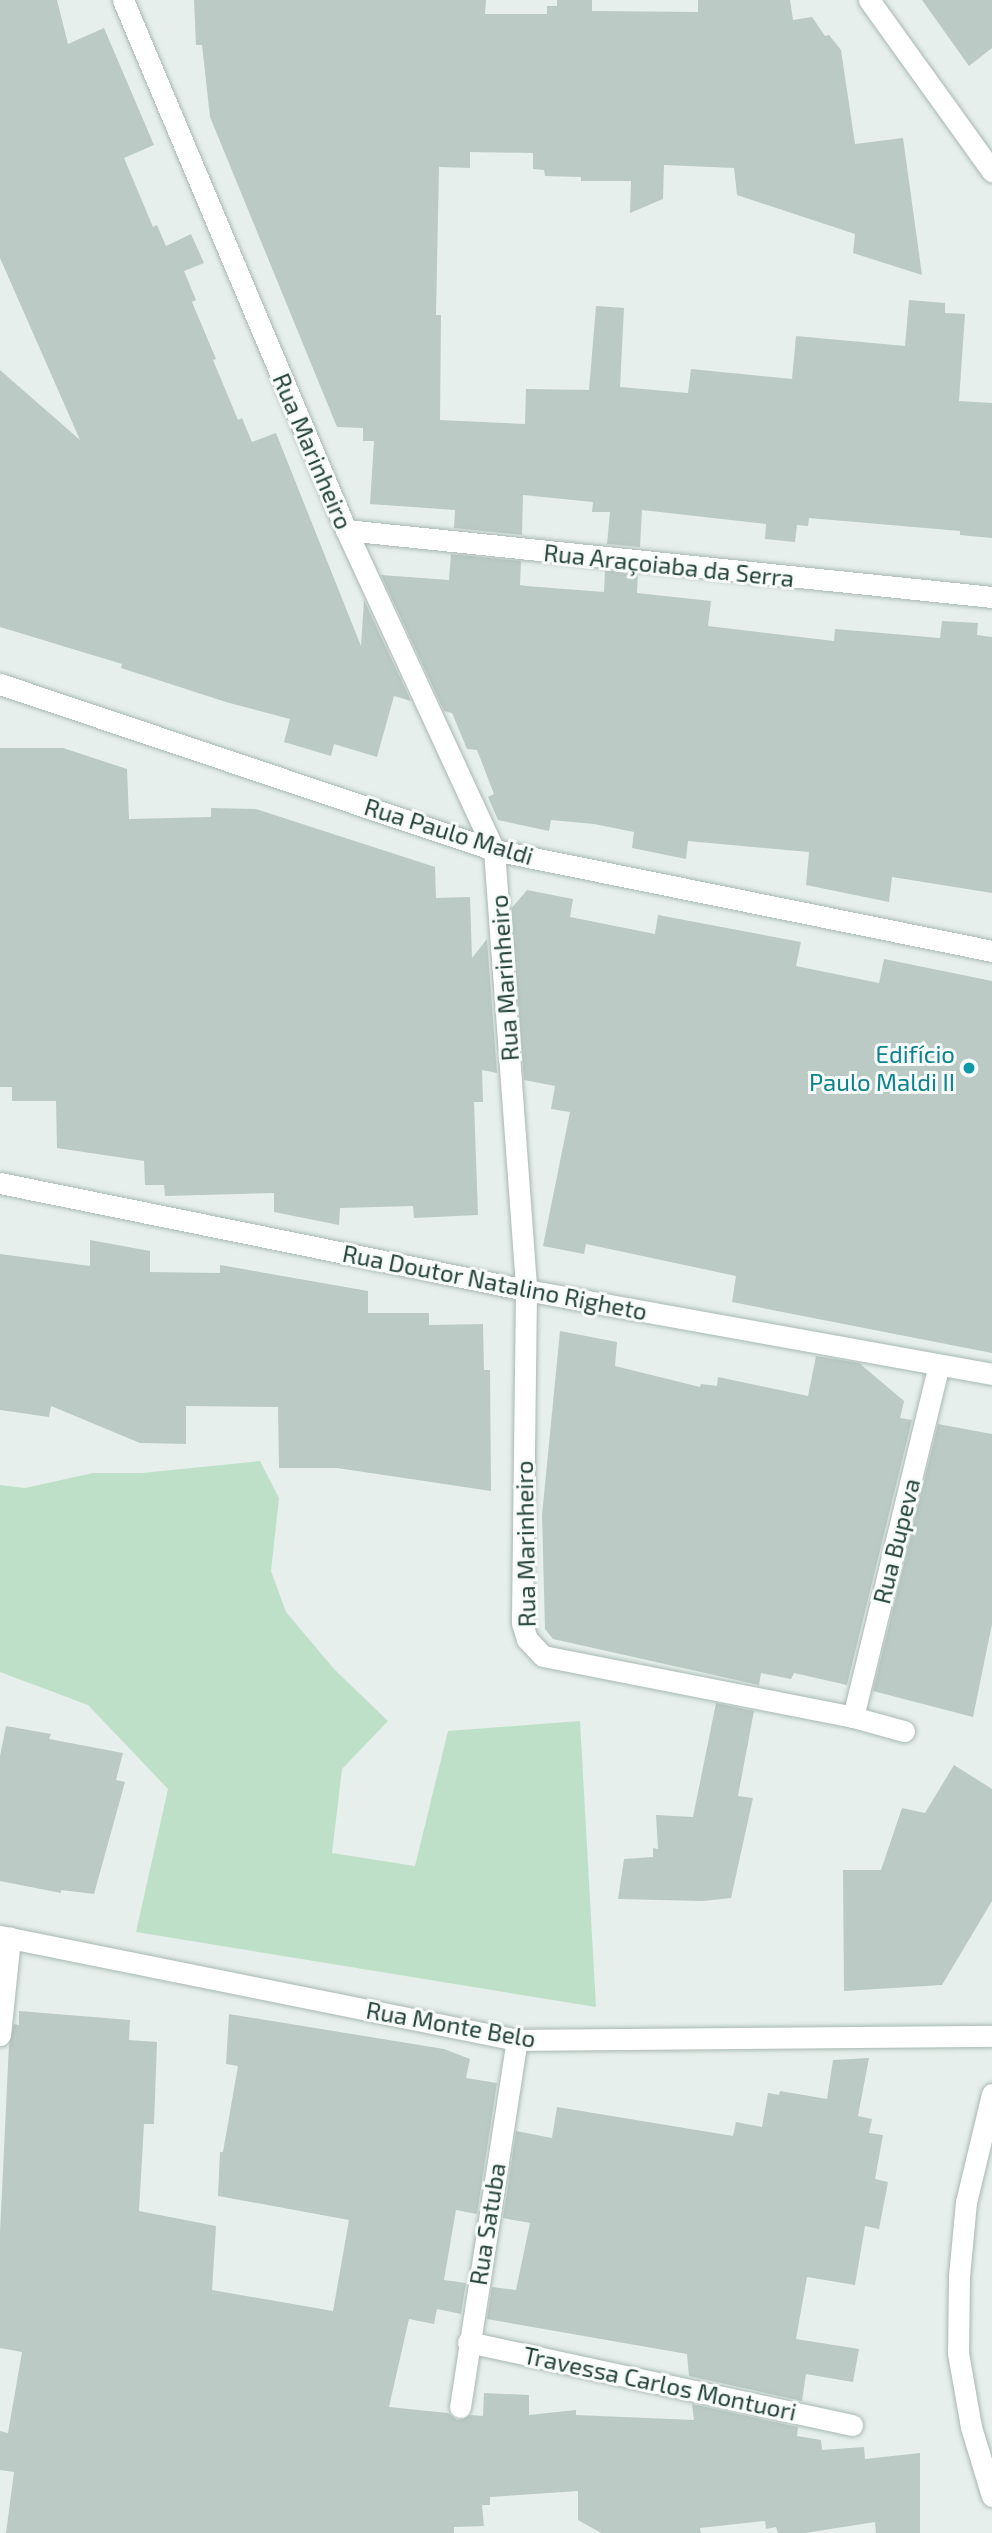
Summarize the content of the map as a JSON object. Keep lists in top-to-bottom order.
{
  "streets": {
    "street": [
      "Rua Marinheiro",
      "Rua Araçoiaba da Serra",
      "Rua Paulo Maldi",
      "Rua Doutor Natalino Righeto",
      "Rua Bupeva",
      "Rua Monte Belo",
      "Rua Satuba",
      "Travessa Carlos Montuori"
    ]
  },
  "crossings": [
    ["Rua Marinheiro", "Rua Araçoiaba da Serra"],
    ["Rua Marinheiro", "Rua Paulo Maldi"],
    ["Rua Marinheiro", "Rua Doutor Natalino Righeto"],
    ["Rua Marinheiro", "Rua Bupeva"],
    ["Rua Doutor Natalino Righeto", "Rua Bupeva"],
    ["Rua Monte Belo", "Rua Satuba"],
    ["Rua Satuba", "Travessa Carlos Montuori"]
  ],
  "places": ["Edifício Paulo Maldi II"]
}
